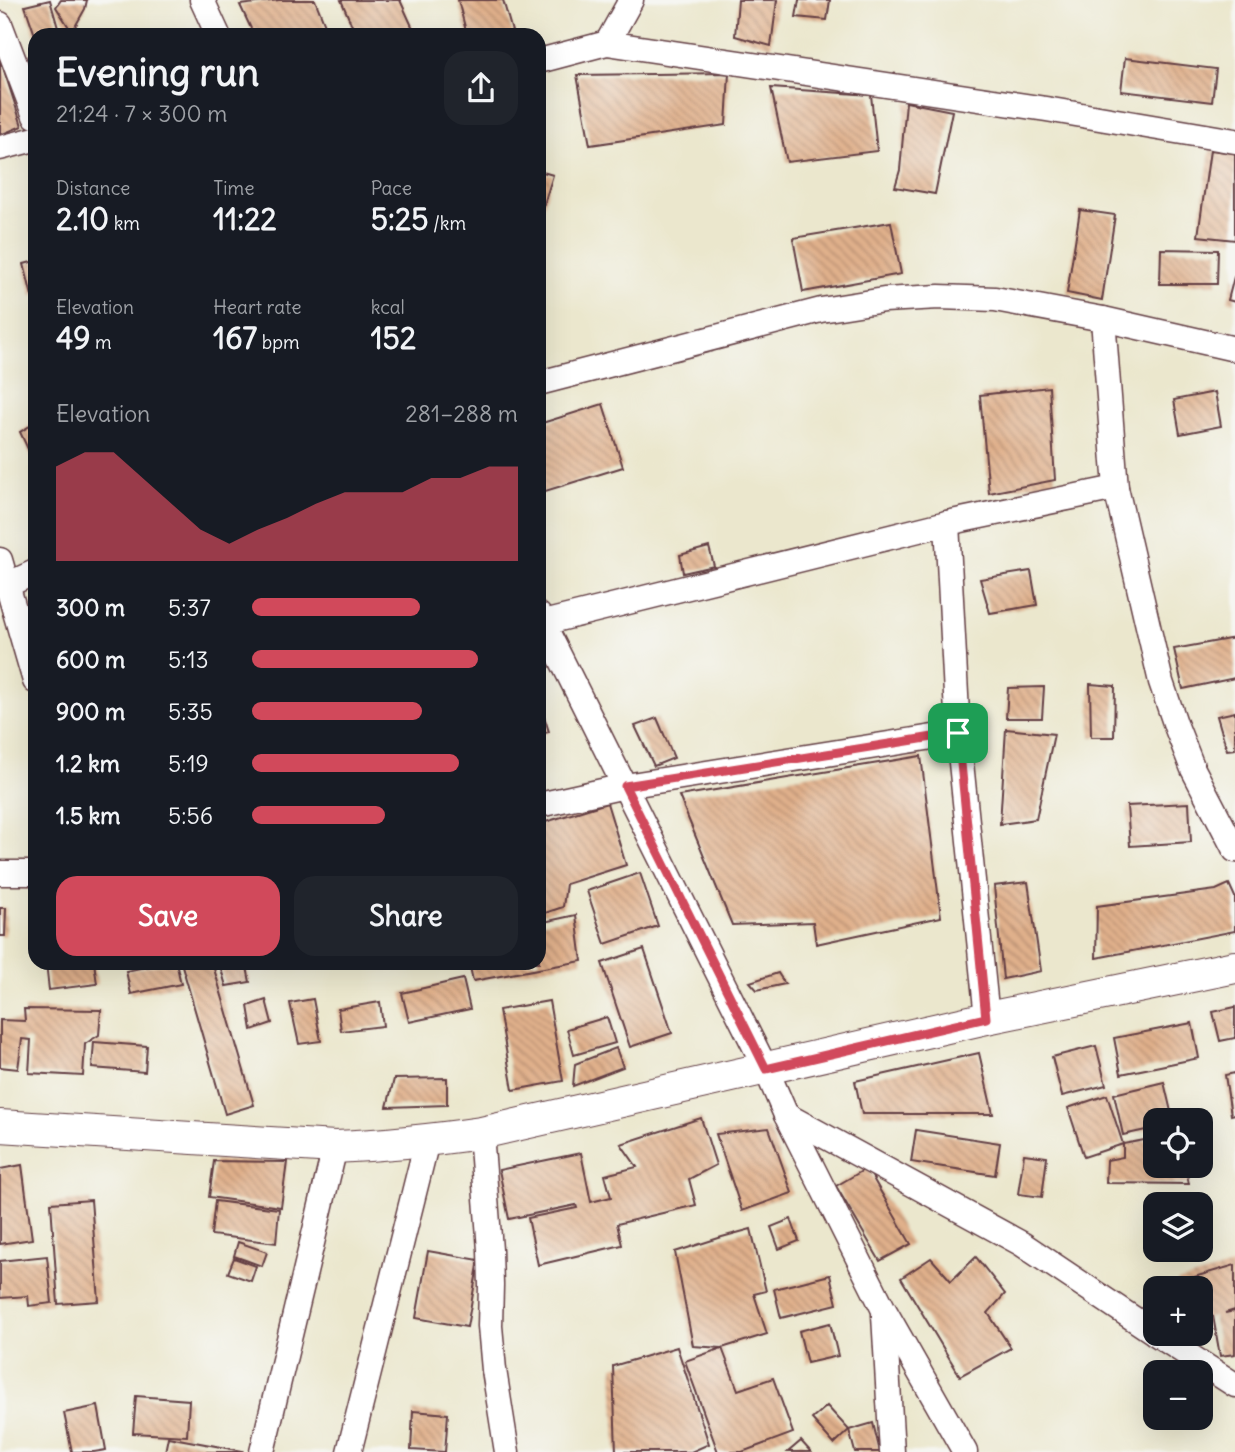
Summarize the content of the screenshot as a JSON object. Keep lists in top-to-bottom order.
{
  "page": {
    "heading": ["Evening run", "21:24 · 7 × 300 m"],
    "stats": [
      ["Distance", "2.10 km"],
      ["Time", "11:22"],
      ["Pace", "5:25 /km"],
      ["Elevation", "49 m"],
      ["Heart rate", "167 bpm"],
      ["kcal", "152"]
    ],
    "chart": ["Elevation", "281–288 m"],
    "list": [
      {
        "name": "300 m",
        "note": "5:37"
      },
      {
        "name": "600 m",
        "note": "5:13"
      },
      {
        "name": "900 m",
        "note": "5:35"
      },
      {
        "name": "1.2 km",
        "note": "5:19"
      },
      {
        "name": "1.5 km",
        "note": "5:56"
      }
    ],
    "buttons": ["Save", "Share"],
    "map_buttons": ["+", "−"]
  }
}
